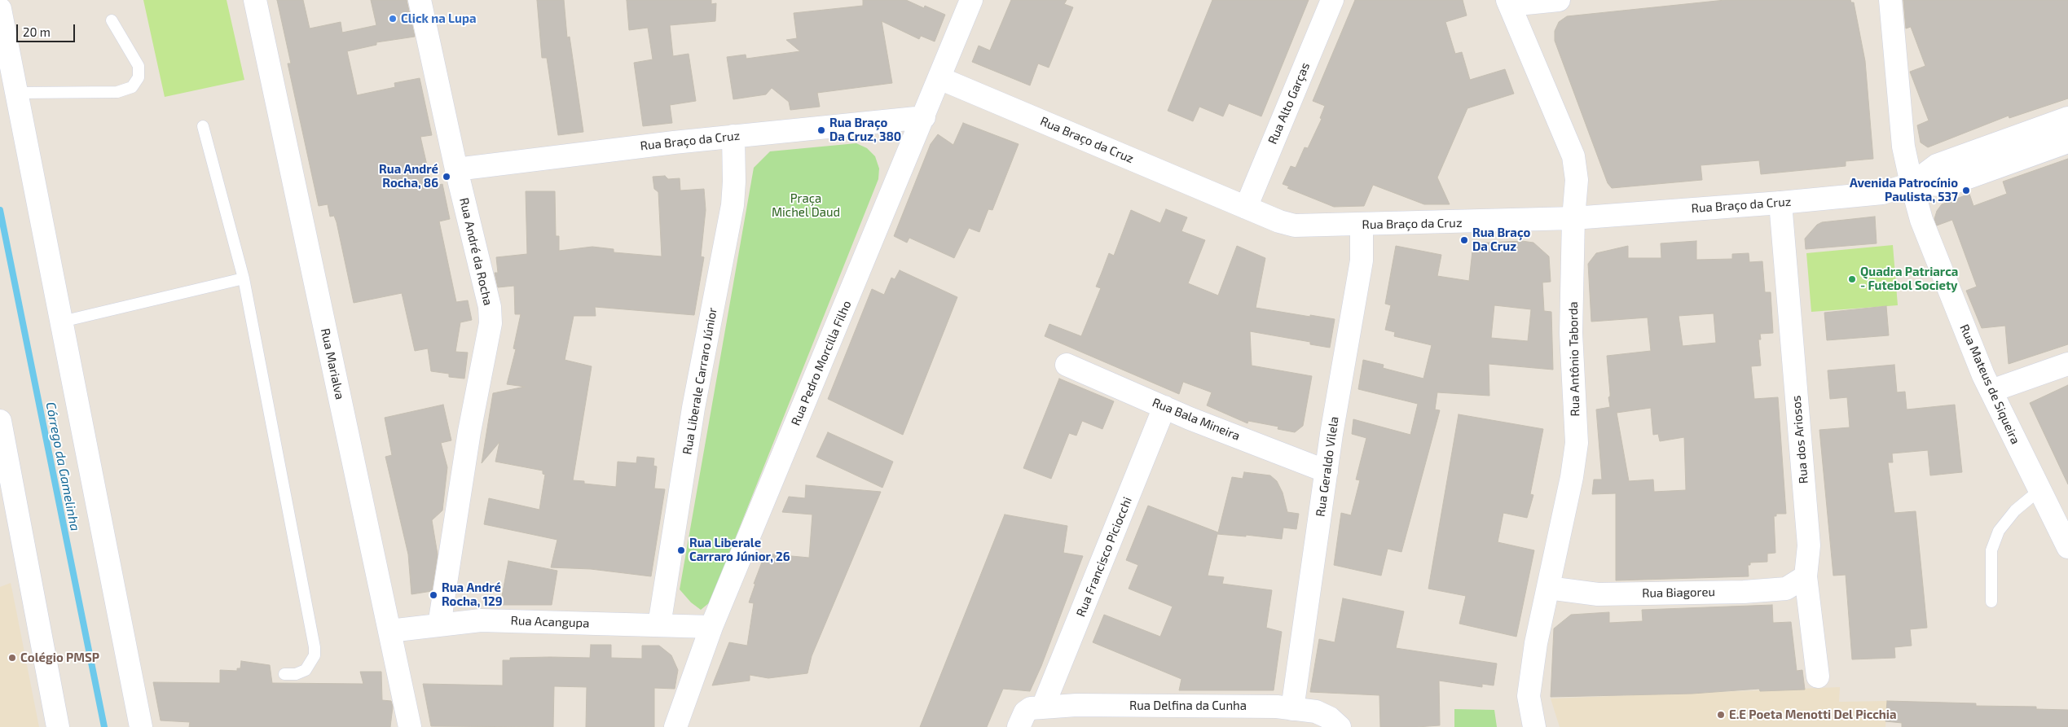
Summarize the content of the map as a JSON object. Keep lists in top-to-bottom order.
{
  "streets": {
    "street": [
      "Rua Alto Garças",
      "Rua Braço da Cruz",
      "Rua André da Rocha",
      "Rua Antônio Taborda",
      "Rua Pedro Morcilla Filho",
      "Rua Marialva",
      "Rua Liberale Carraro Júnior",
      "Rua Mateus de Siqueira",
      "Rua Bala Mineira",
      "Rua dos Ariosos",
      "Rua Geraldo Vilela",
      "Rua Francisco Piciocchi",
      "Rua Biagoreu",
      "Rua Acangupa",
      "Rua Delfina da Cunha"
    ]
  },
  "crossings": [
    ["Rua Alto Garças", "Rua Braço da Cruz"],
    ["Rua Braço da Cruz", "Rua André da Rocha"],
    ["Rua Braço da Cruz", "Rua Antônio Taborda"],
    ["Rua Braço da Cruz", "Rua Pedro Morcilla Filho"],
    ["Rua Braço da Cruz", "Rua Liberale Carraro Júnior"],
    ["Rua Braço da Cruz", "Rua Mateus de Siqueira"],
    ["Rua Braço da Cruz", "Rua dos Ariosos"],
    ["Rua Braço da Cruz", "Rua Geraldo Vilela"],
    ["Rua André da Rocha", "Rua Acangupa"],
    ["Rua Antônio Taborda", "Rua Biagoreu"],
    ["Rua Pedro Morcilla Filho", "Rua Acangupa"],
    ["Rua Marialva", "Rua Acangupa"],
    ["Rua Liberale Carraro Júnior", "Rua Acangupa"],
    ["Rua Bala Mineira", "Rua Geraldo Vilela"],
    ["Rua Bala Mineira", "Rua Francisco Piciocchi"],
    ["Rua dos Ariosos", "Rua Biagoreu"],
    ["Rua Geraldo Vilela", "Rua Delfina da Cunha"],
    ["Rua Francisco Piciocchi", "Rua Delfina da Cunha"]
  ],
  "water": ["Córrego da Gamelinha"],
  "parks": ["Praça Michel Daud"],
  "places": [
    "Click na Lupa",
    "Rua Braço Da Cruz, 380",
    "Rua André Rocha, 86",
    "Avenida Patrocínio Paulista, 537",
    "Rua Braço Da Cruz",
    "Quadra Patriarca - Futebol Society",
    "Rua Liberale Carraro Júnior, 26",
    "Rua André Rocha, 129",
    "Colégio PMSP",
    "E.E Poeta Menotti Del Picchia"
  ],
  "scale_bar": "20 m"
}
